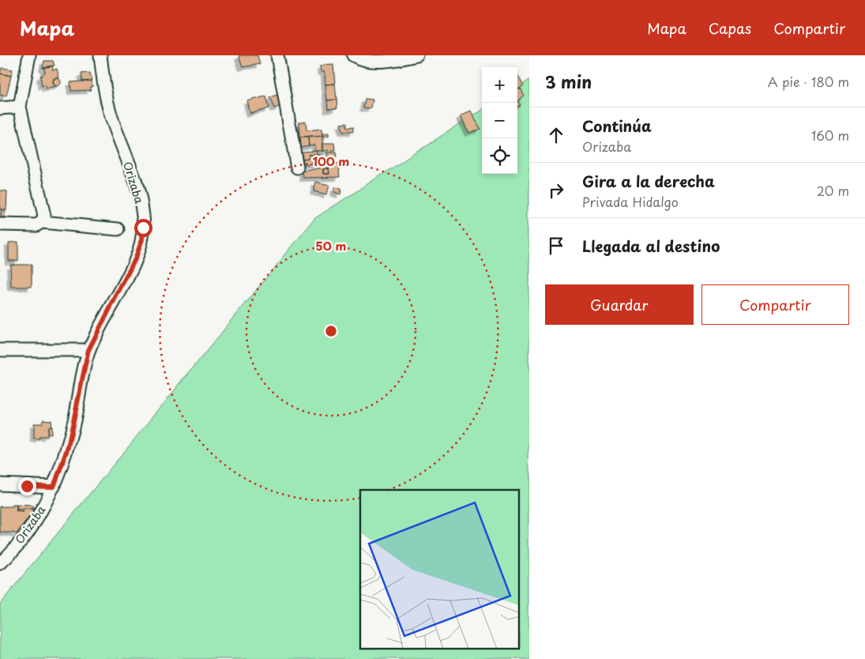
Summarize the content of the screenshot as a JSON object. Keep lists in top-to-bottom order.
{
  "streets": {
    "street": ["Orizaba"]
  },
  "page": {
    "header": "Mapa",
    "nav": ["Mapa", "Capas", "Compartir"],
    "heading": ["3 min", "A pie · 180 m"],
    "map_buttons": ["+", "−"],
    "list": [
      ["Continúa", "Orizaba", "160 m"],
      ["Gira a la derecha", "Privada Hidalgo", "20 m"],
      "Llegada al destino"
    ],
    "buttons": ["Guardar", "Compartir"]
  },
  "rings": ["100 m", "50 m"]
}
